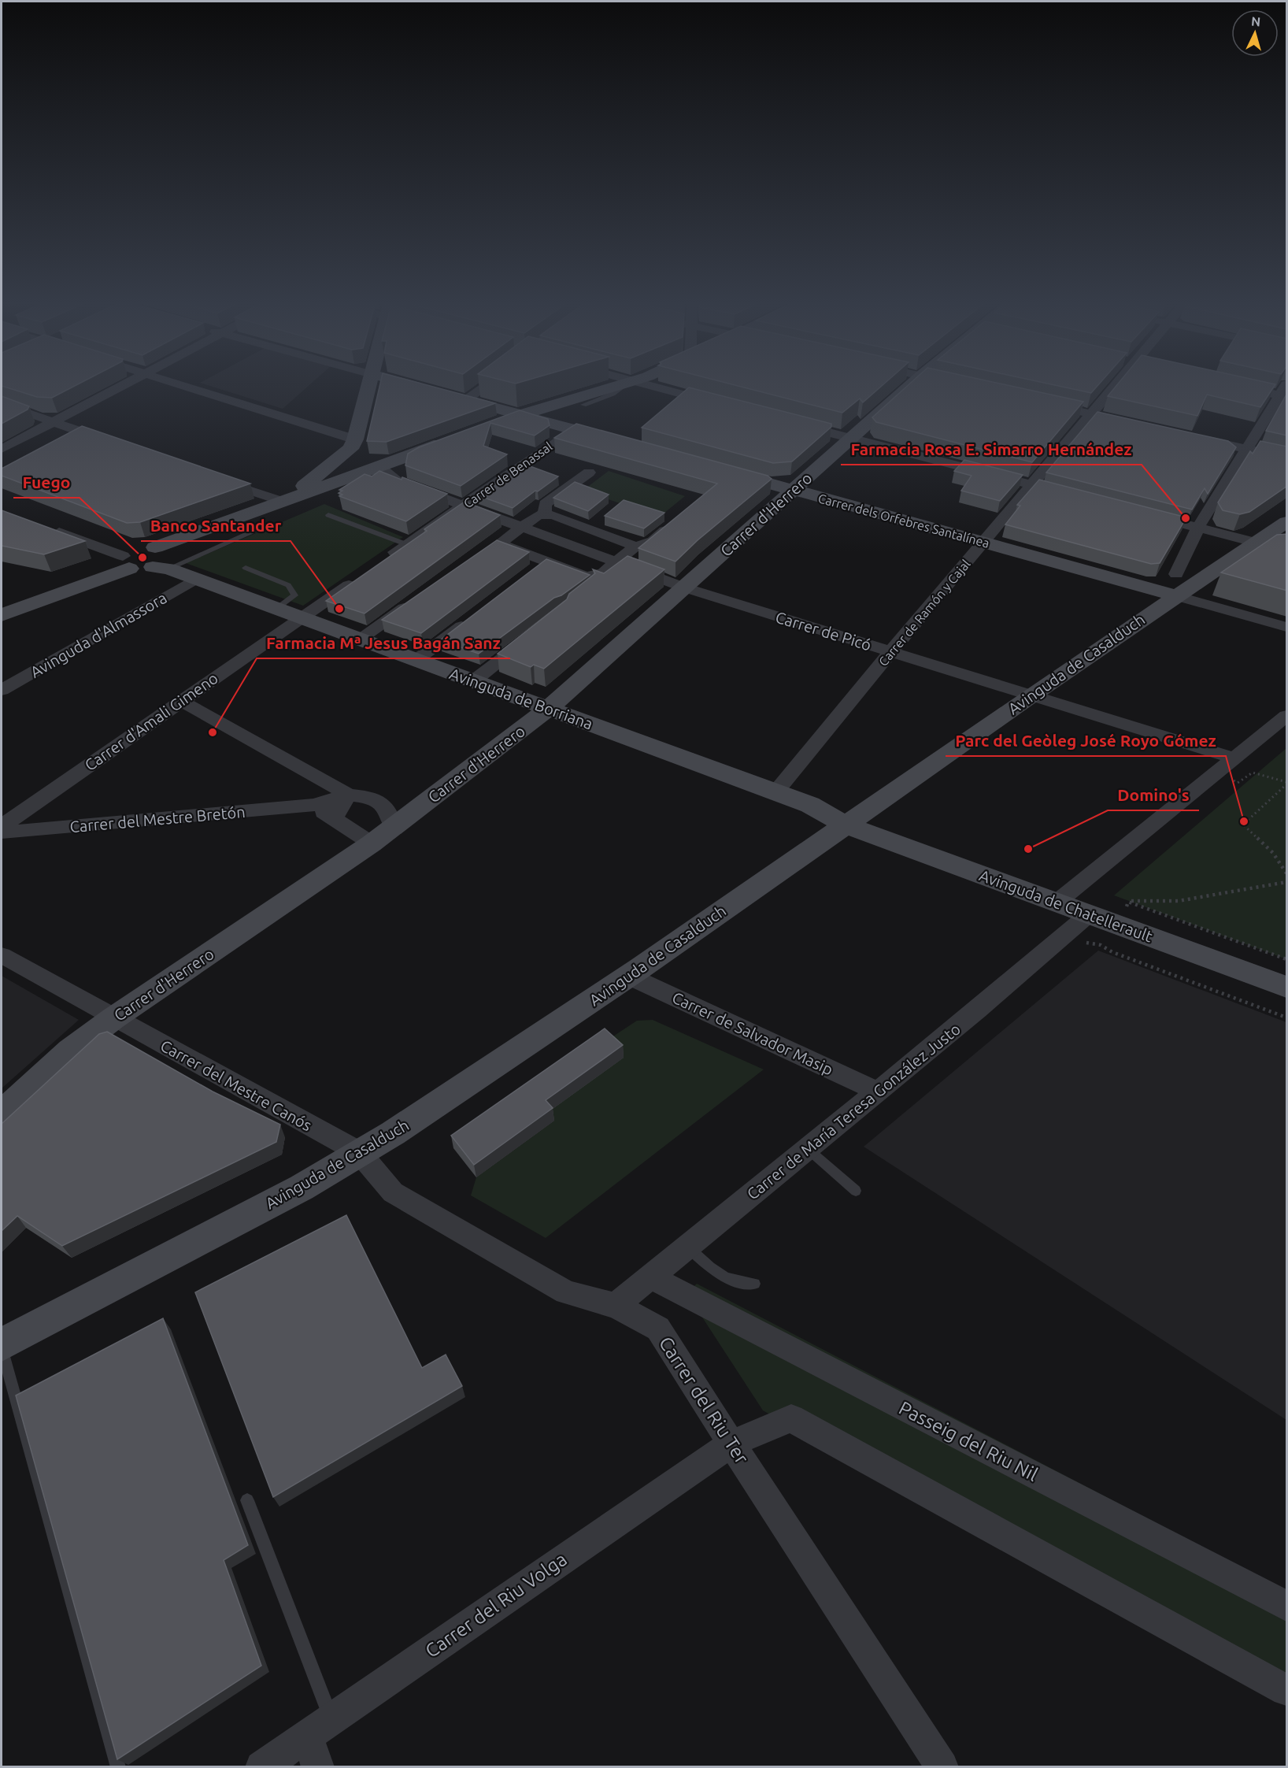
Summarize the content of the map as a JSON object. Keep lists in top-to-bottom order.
{
  "streets": {
    "street": [
      "Carrer de Benassal",
      "Carrer d'Herrero",
      "Carrer dels Orfebres Santalínea",
      "Carrer de Ramón y Cajal",
      "Carrer de Picó",
      "Avinguda d'Almassora",
      "Avinguda de Casalduch",
      "Avinguda de Borriana",
      "Carrer d'Amali Gimeno",
      "Carrer del Mestre Bretón",
      "Avinguda de Chatellerault",
      "Carrer de Salvador Masip",
      "Carrer del Mestre Canós",
      "Carrer de María Teresa González Justo",
      "Carrer del Riu Ter",
      "Passeig del Riu Nil",
      "Carrer del Riu Volga"
    ]
  },
  "crossings": [
    ["Carrer de Benassal", "Carrer de Picó"],
    ["Carrer d'Herrero", "Carrer dels Orfebres Santalínea"],
    ["Carrer d'Herrero", "Carrer de Picó"],
    ["Carrer d'Herrero", "Avinguda de Borriana"],
    ["Carrer d'Herrero", "Carrer del Mestre Bretón"],
    ["Carrer d'Herrero", "Carrer del Mestre Canós"],
    ["Carrer dels Orfebres Santalínea", "Carrer de Ramón y Cajal"],
    ["Carrer dels Orfebres Santalínea", "Avinguda de Casalduch"],
    ["Carrer de Ramón y Cajal", "Carrer de Picó"],
    ["Carrer de Ramón y Cajal", "Avinguda de Borriana"],
    ["Carrer de Picó", "Avinguda de Casalduch"],
    ["Avinguda d'Almassora", "Avinguda de Borriana"],
    ["Avinguda de Casalduch", "Avinguda de Borriana"],
    ["Avinguda de Casalduch", "Avinguda de Chatellerault"],
    ["Avinguda de Casalduch", "Carrer de Salvador Masip"],
    ["Avinguda de Casalduch", "Carrer del Mestre Canós"],
    ["Avinguda de Casalduch", "Carrer del Riu Ter"],
    ["Avinguda de Borriana", "Carrer d'Amali Gimeno"],
    ["Avinguda de Borriana", "Avinguda de Chatellerault"],
    ["Avinguda de Chatellerault", "Carrer de María Teresa González Justo"],
    ["Carrer de Salvador Masip", "Carrer de María Teresa González Justo"],
    ["Carrer del Mestre Canós", "Carrer del Riu Ter"],
    ["Carrer de María Teresa González Justo", "Carrer del Riu Ter"],
    ["Carrer de María Teresa González Justo", "Passeig del Riu Nil"],
    ["Carrer del Riu Ter", "Carrer del Riu Volga"]
  ],
  "places": [
    "Farmacia Rosa E. Simarro Hernández",
    "Fuego",
    "Banco Santander",
    "Farmacia Mª Jesus Bagán Sanz",
    "Parc del Geòleg José Royo Gómez",
    "Domino's"
  ],
  "north": "top"
}
